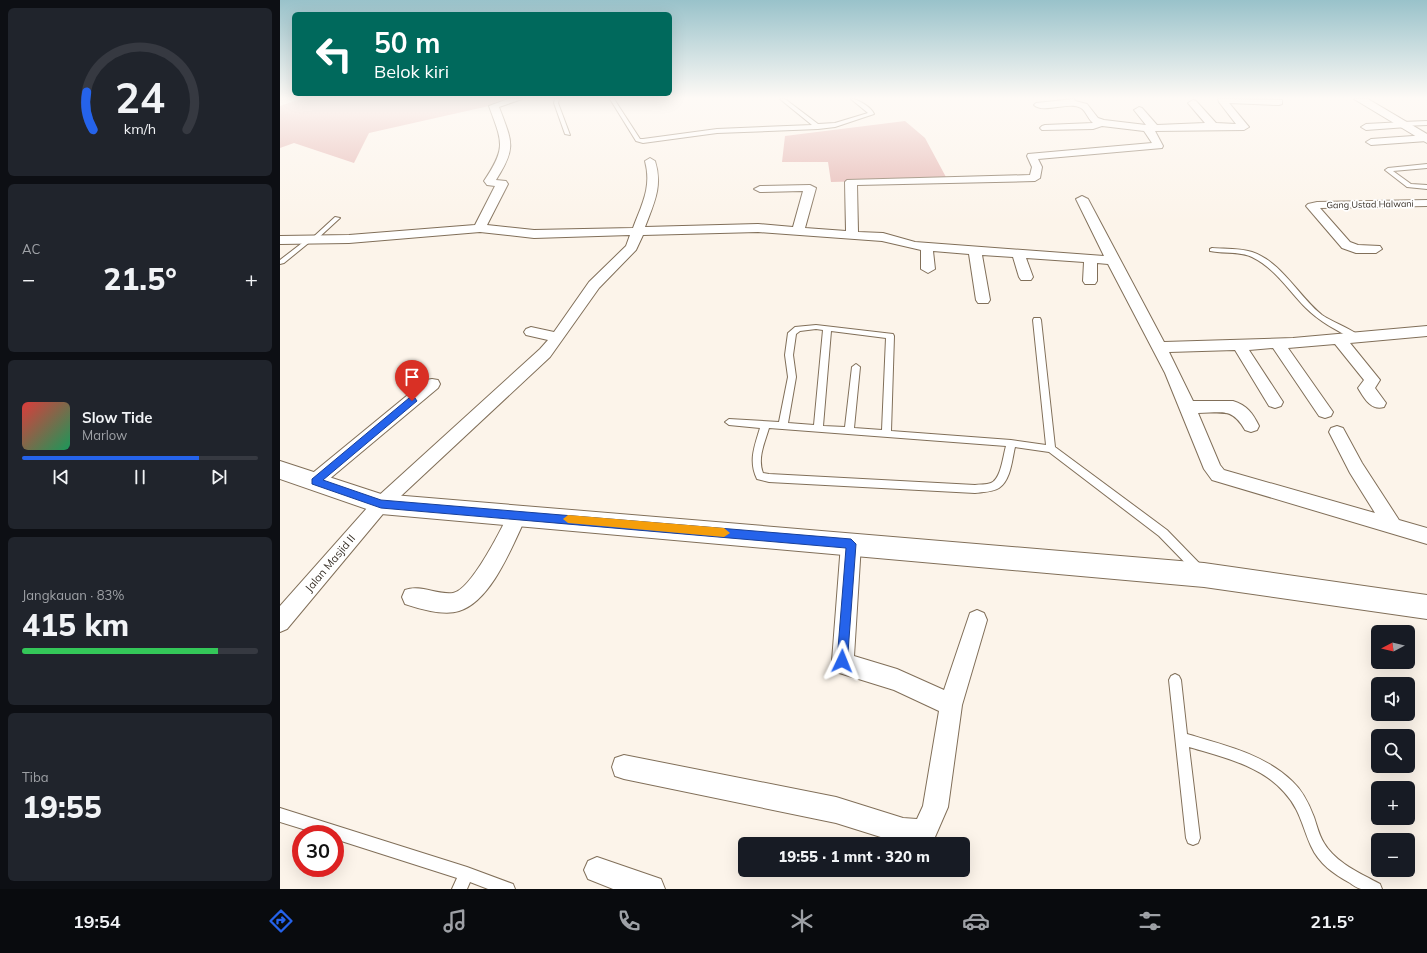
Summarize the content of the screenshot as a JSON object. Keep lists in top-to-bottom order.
{
  "streets": {
    "street": ["Gang Ustad Halwani", "Jalan Masjid II"]
  },
  "north": "left",
  "page": {
    "turn": ["50 m", "Belok kiri"],
    "tile": [
      "AC",
      ["Jangkauan · 83%", "415 km"],
      ["Tiba", "19:55"]
    ],
    "heat": ["−", "21.5°", "+"],
    "song": ["Slow Tide", "Marlow"],
    "map_buttons": ["+", "−"],
    "limit": "30",
    "trip": "19:55 · 1 mnt · 320 m",
    "tabs": ["19:54", "21.5°"],
    "gauge": ["24", "km/h"]
  }
}
